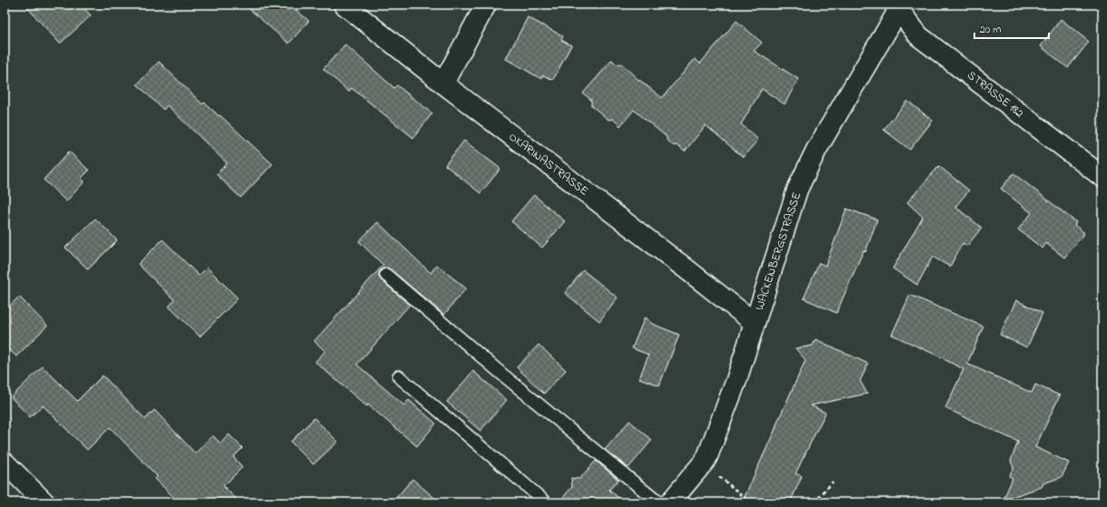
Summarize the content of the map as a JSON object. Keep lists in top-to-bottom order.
{
  "streets": {
    "street": ["STRASSE 182", "OKARINASTRASSE", "WACKENBERGSTRASSE"]
  },
  "crossings": [
    ["STRASSE 182", "WACKENBERGSTRASSE"],
    ["OKARINASTRASSE", "WACKENBERGSTRASSE"]
  ],
  "scale_bar": "20 m"
}
